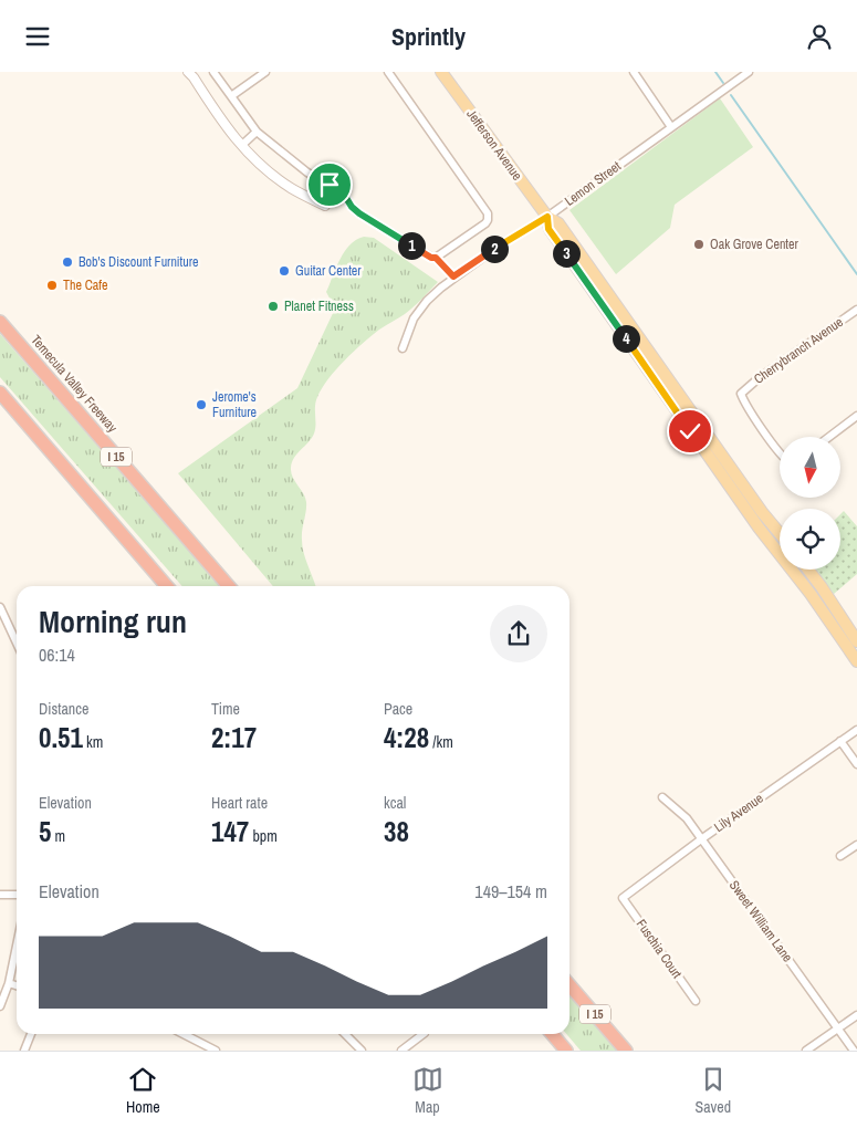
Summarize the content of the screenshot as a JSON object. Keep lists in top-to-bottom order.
{
  "streets": {
    "highway": ["Temecula Valley Freeway", "I 15"],
    "main road": ["Jefferson Avenue"],
    "street": [
      "Lemon Street",
      "Cherrybranch Avenue",
      "Lily Avenue",
      "Sweet William Lane",
      "Fuschia Court"
    ]
  },
  "crossings": [
    ["Jefferson Avenue", "Lemon Street"],
    ["Lily Avenue", "Sweet William Lane"],
    ["Lily Avenue", "Fuschia Court"]
  ],
  "places": [
    "Oak Grove Center",
    "Bob's Discount Furniture",
    "Guitar Center",
    "The Cafe",
    "Planet Fitness",
    "Jerome's Furniture"
  ],
  "north": "bottom",
  "page": {
    "header": "Sprintly",
    "pins": [
      "1",
      "2",
      "3",
      "4"
    ],
    "heading": ["Morning run", "06:14"],
    "stats": [
      ["Distance", "0.51 km"],
      ["Time", "2:17"],
      ["Pace", "4:28 /km"],
      ["Elevation", "5 m"],
      ["Heart rate", "147 bpm"],
      ["kcal", "38"]
    ],
    "chart": ["Elevation", "149–154 m"],
    "tabs": ["Home", "Map", "Saved"]
  }
}
